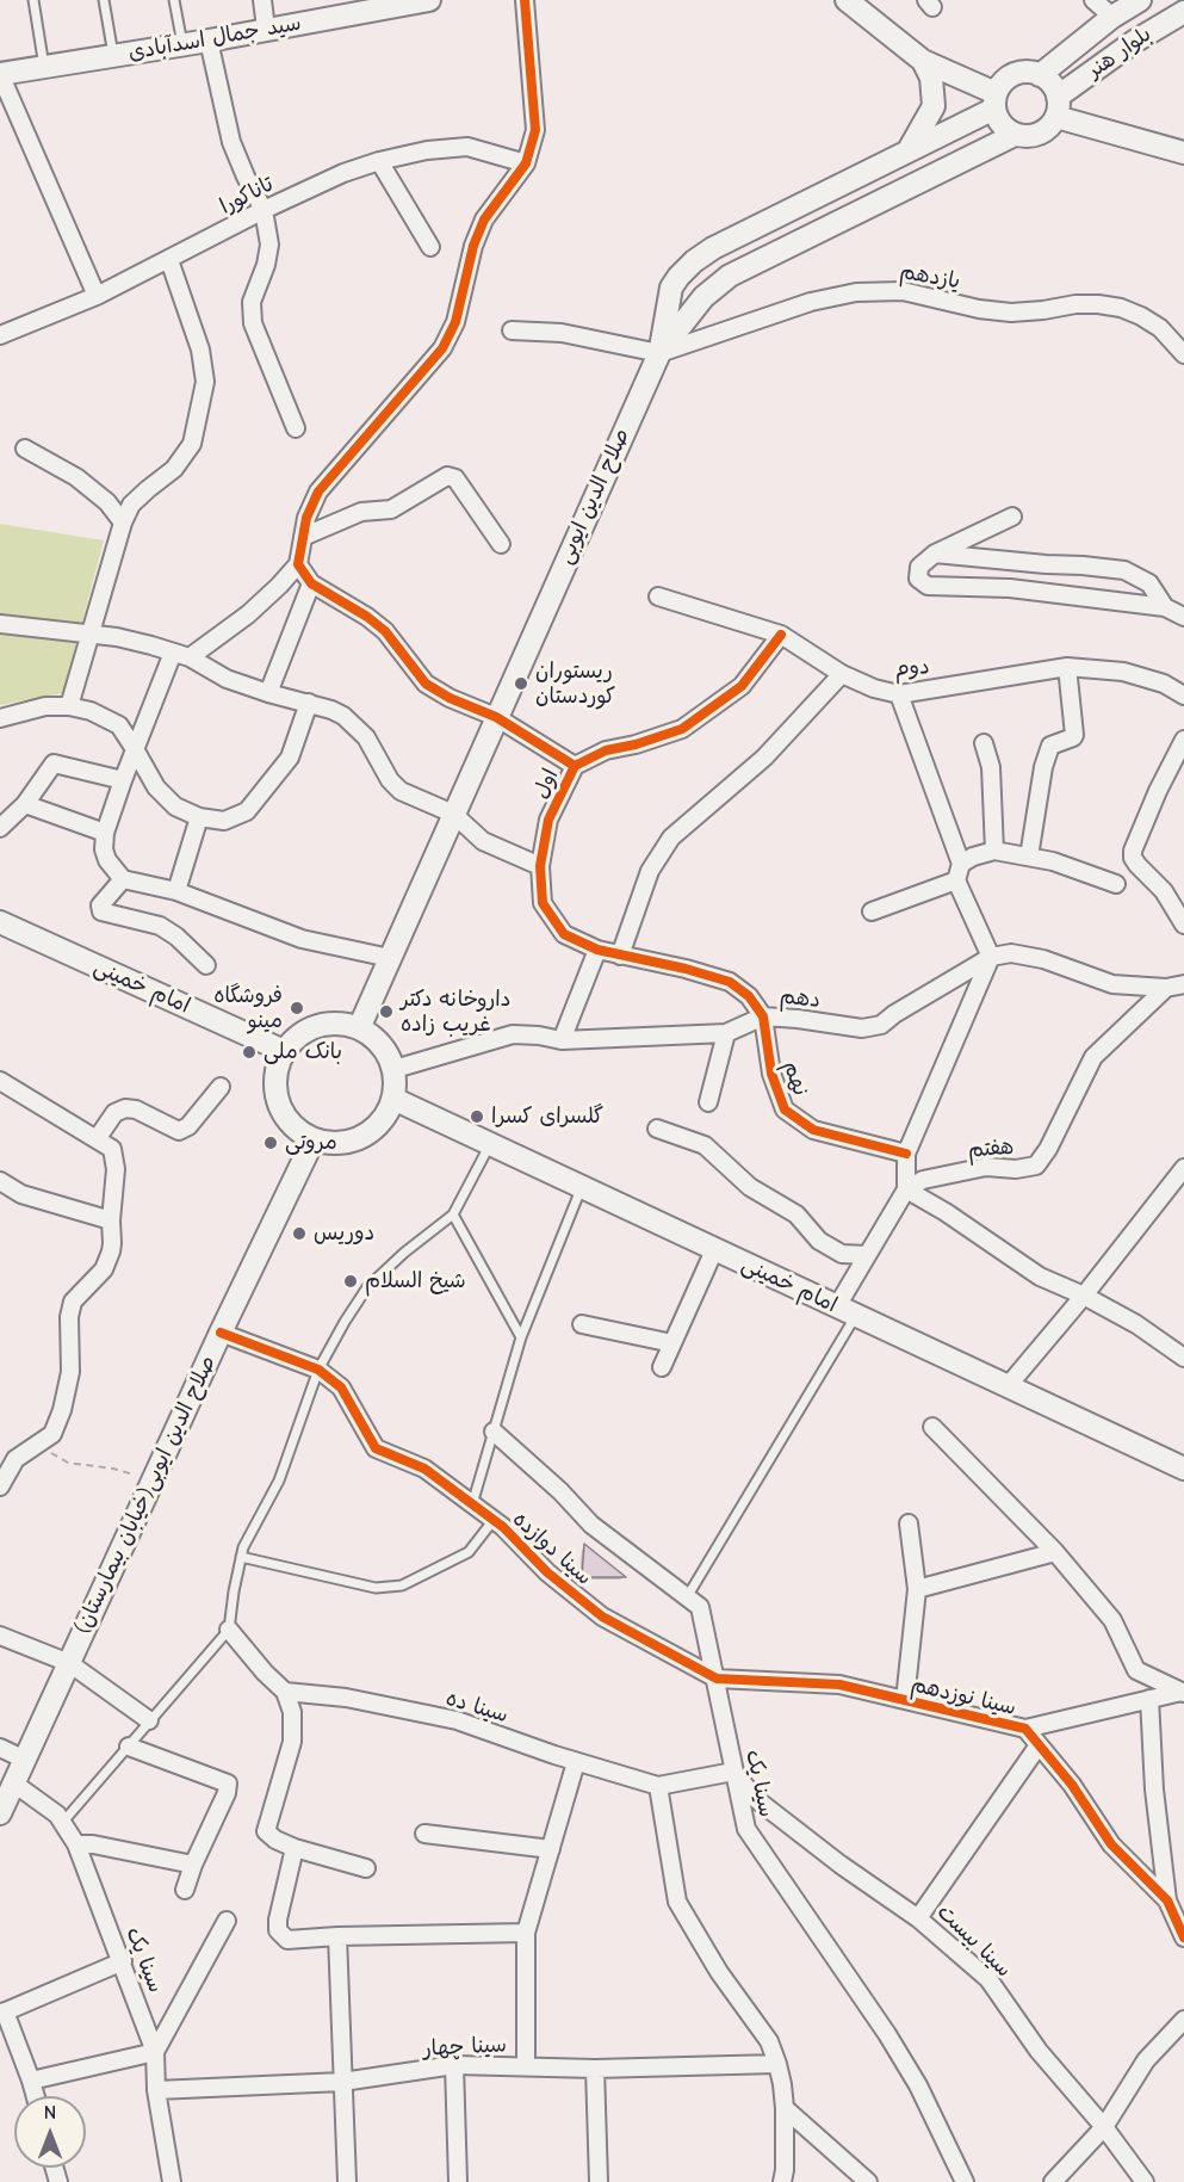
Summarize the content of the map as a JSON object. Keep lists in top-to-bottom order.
{
  "streets": {
    "main road": [
      "سید جمال اسدآبادی",
      "بلوار هنر",
      "صلاح الدین ایوبی",
      "امام خمینی",
      "صلاح الدین ایوبی(خیابان بیمارستان)"
    ],
    "street": [
      "تاناکورا",
      "یازدهم",
      "دوم",
      "اول",
      "دهم",
      "نهم",
      "هفتم",
      "سینا دوازده",
      "سینا نوزدهم",
      "سینا ده",
      "سینا یک",
      "سینا بیست",
      "سینا چهار"
    ]
  },
  "crossings": [
    ["بلوار هنر", "صلاح الدین ایوبی"],
    ["یازدهم", "صلاح الدین ایوبی"],
    ["صلاح الدین ایوبی", "امام خمینی"],
    ["صلاح الدین ایوبی", "دهم"],
    ["صلاح الدین ایوبی", "صلاح الدین ایوبی(خیابان بیمارستان)"],
    ["دوم", "اول"],
    ["اول", "دهم"],
    ["اول", "نهم"],
    ["امام خمینی", "دهم"],
    ["امام خمینی", "صلاح الدین ایوبی(خیابان بیمارستان)"],
    ["دهم", "نهم"],
    ["دهم", "هفتم"],
    ["دهم", "صلاح الدین ایوبی(خیابان بیمارستان)"],
    ["صلاح الدین ایوبی(خیابان بیمارستان)", "سینا یک"],
    ["سینا دوازده", "سینا نوزدهم"],
    ["سینا دوازده", "سینا یک"],
    ["سینا نوزدهم", "سینا یک"],
    ["سینا ده", "سینا یک"],
    ["سینا ده", "سینا بیست"],
    ["سینا یک", "سینا بیست"],
    ["سینا یک", "سینا چهار"]
  ],
  "places": [
    "ریستوران کوردستان",
    "فروشگاه مینو",
    "داروخانه دکتر غریب زاده",
    "بانک ملی",
    "گلسرای کسرا",
    "مروتی",
    "دوریس",
    "شیخ السلام"
  ],
  "north": "top"
}
